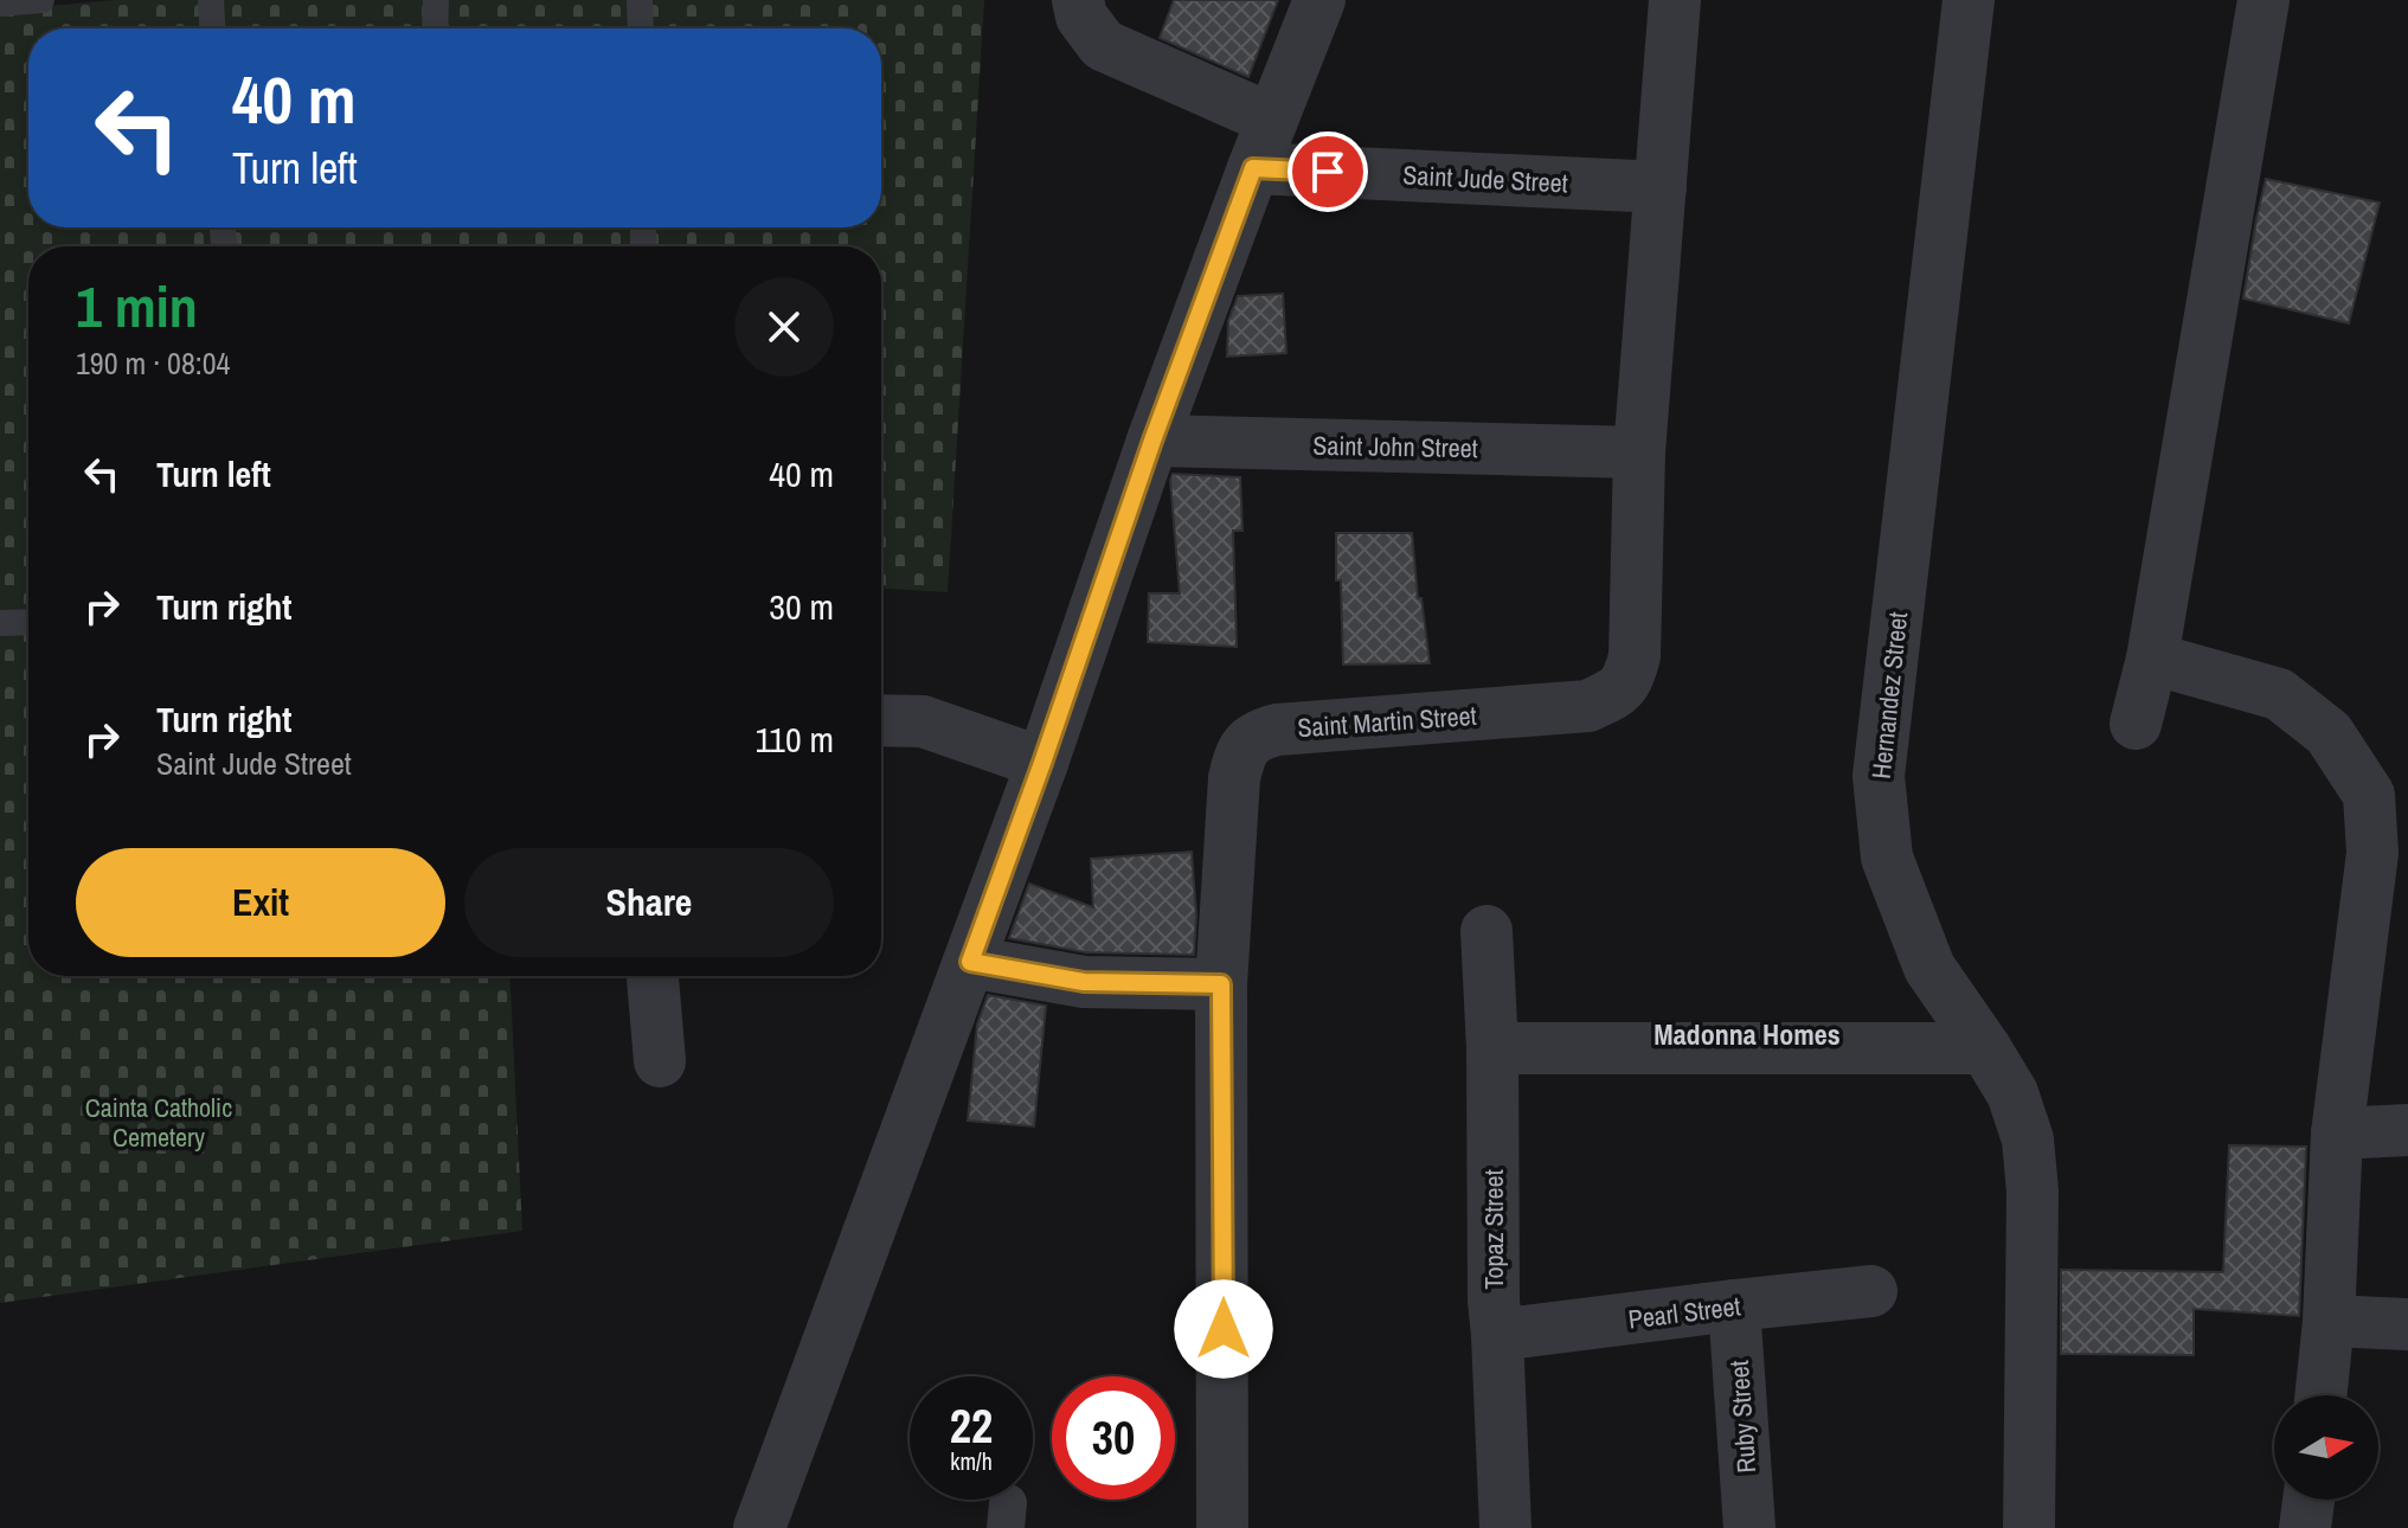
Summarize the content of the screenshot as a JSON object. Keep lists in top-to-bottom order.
{
  "streets": {
    "street": [
      "Saint Jude Street",
      "Saint John Street",
      "Hernandez Street",
      "Saint Martin Street",
      "Topaz Street",
      "Pearl Street",
      "Ruby Street"
    ]
  },
  "crossings": [
    ["Saint Jude Street", "Saint Martin Street"],
    ["Saint John Street", "Saint Martin Street"],
    ["Topaz Street", "Pearl Street"],
    ["Pearl Street", "Ruby Street"]
  ],
  "districts": ["Madonna Homes"],
  "parks": ["Cainta Catholic Cemetery"],
  "north": "right",
  "page": {
    "turn": ["40 m", "Turn left"],
    "heading": ["1 min", "190 m · 08:04"],
    "list": [
      {
        "name": "Turn left",
        "value": "40 m"
      },
      {
        "name": "Turn right",
        "value": "30 m"
      },
      {
        "name": "Turn right",
        "note": "Saint Jude Street",
        "value": "110 m"
      }
    ],
    "buttons": ["Exit", "Share"],
    "speed": "22 km/h",
    "limit": "30"
  }
}
